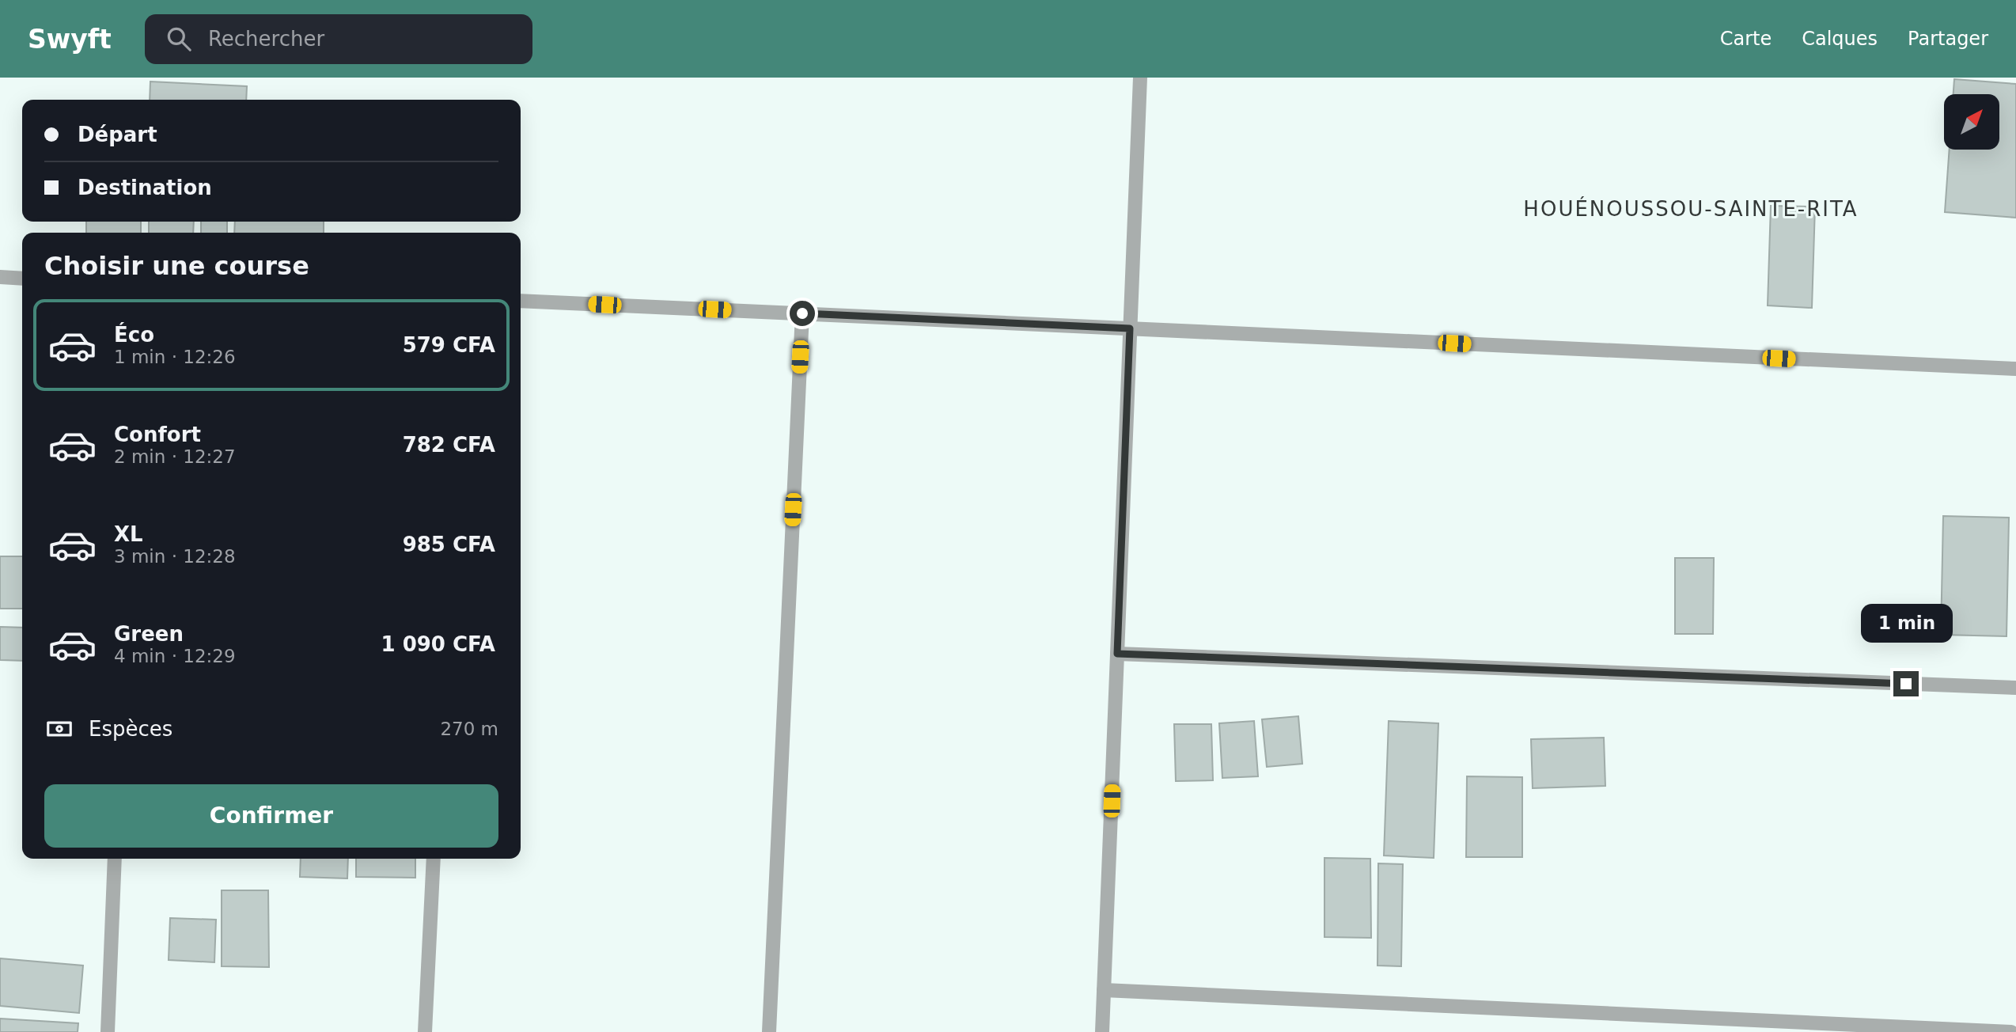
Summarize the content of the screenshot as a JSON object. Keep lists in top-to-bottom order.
{
  "districts": ["HOUÉNOUSSOU-SAINTE-RITA"],
  "north": "top right",
  "page": {
    "header": "Swyft",
    "search": "Rechercher",
    "nav": ["Carte", "Calques", "Partager"],
    "banner": ["Départ", "Destination"],
    "heading": "Choisir une course",
    "list": [
      {
        "name": "Éco",
        "note": "1 min · 12:26",
        "value": "579 CFA"
      },
      {
        "name": "Confort",
        "note": "2 min · 12:27",
        "value": "782 CFA"
      },
      {
        "name": "XL",
        "note": "3 min · 12:28",
        "value": "985 CFA"
      },
      {
        "name": "Green",
        "note": "4 min · 12:29",
        "value": "1 090 CFA"
      }
    ],
    "bubble": "1 min",
    "pay": ["Espèces", "270 m"],
    "buttons": "Confirmer"
  }
}
